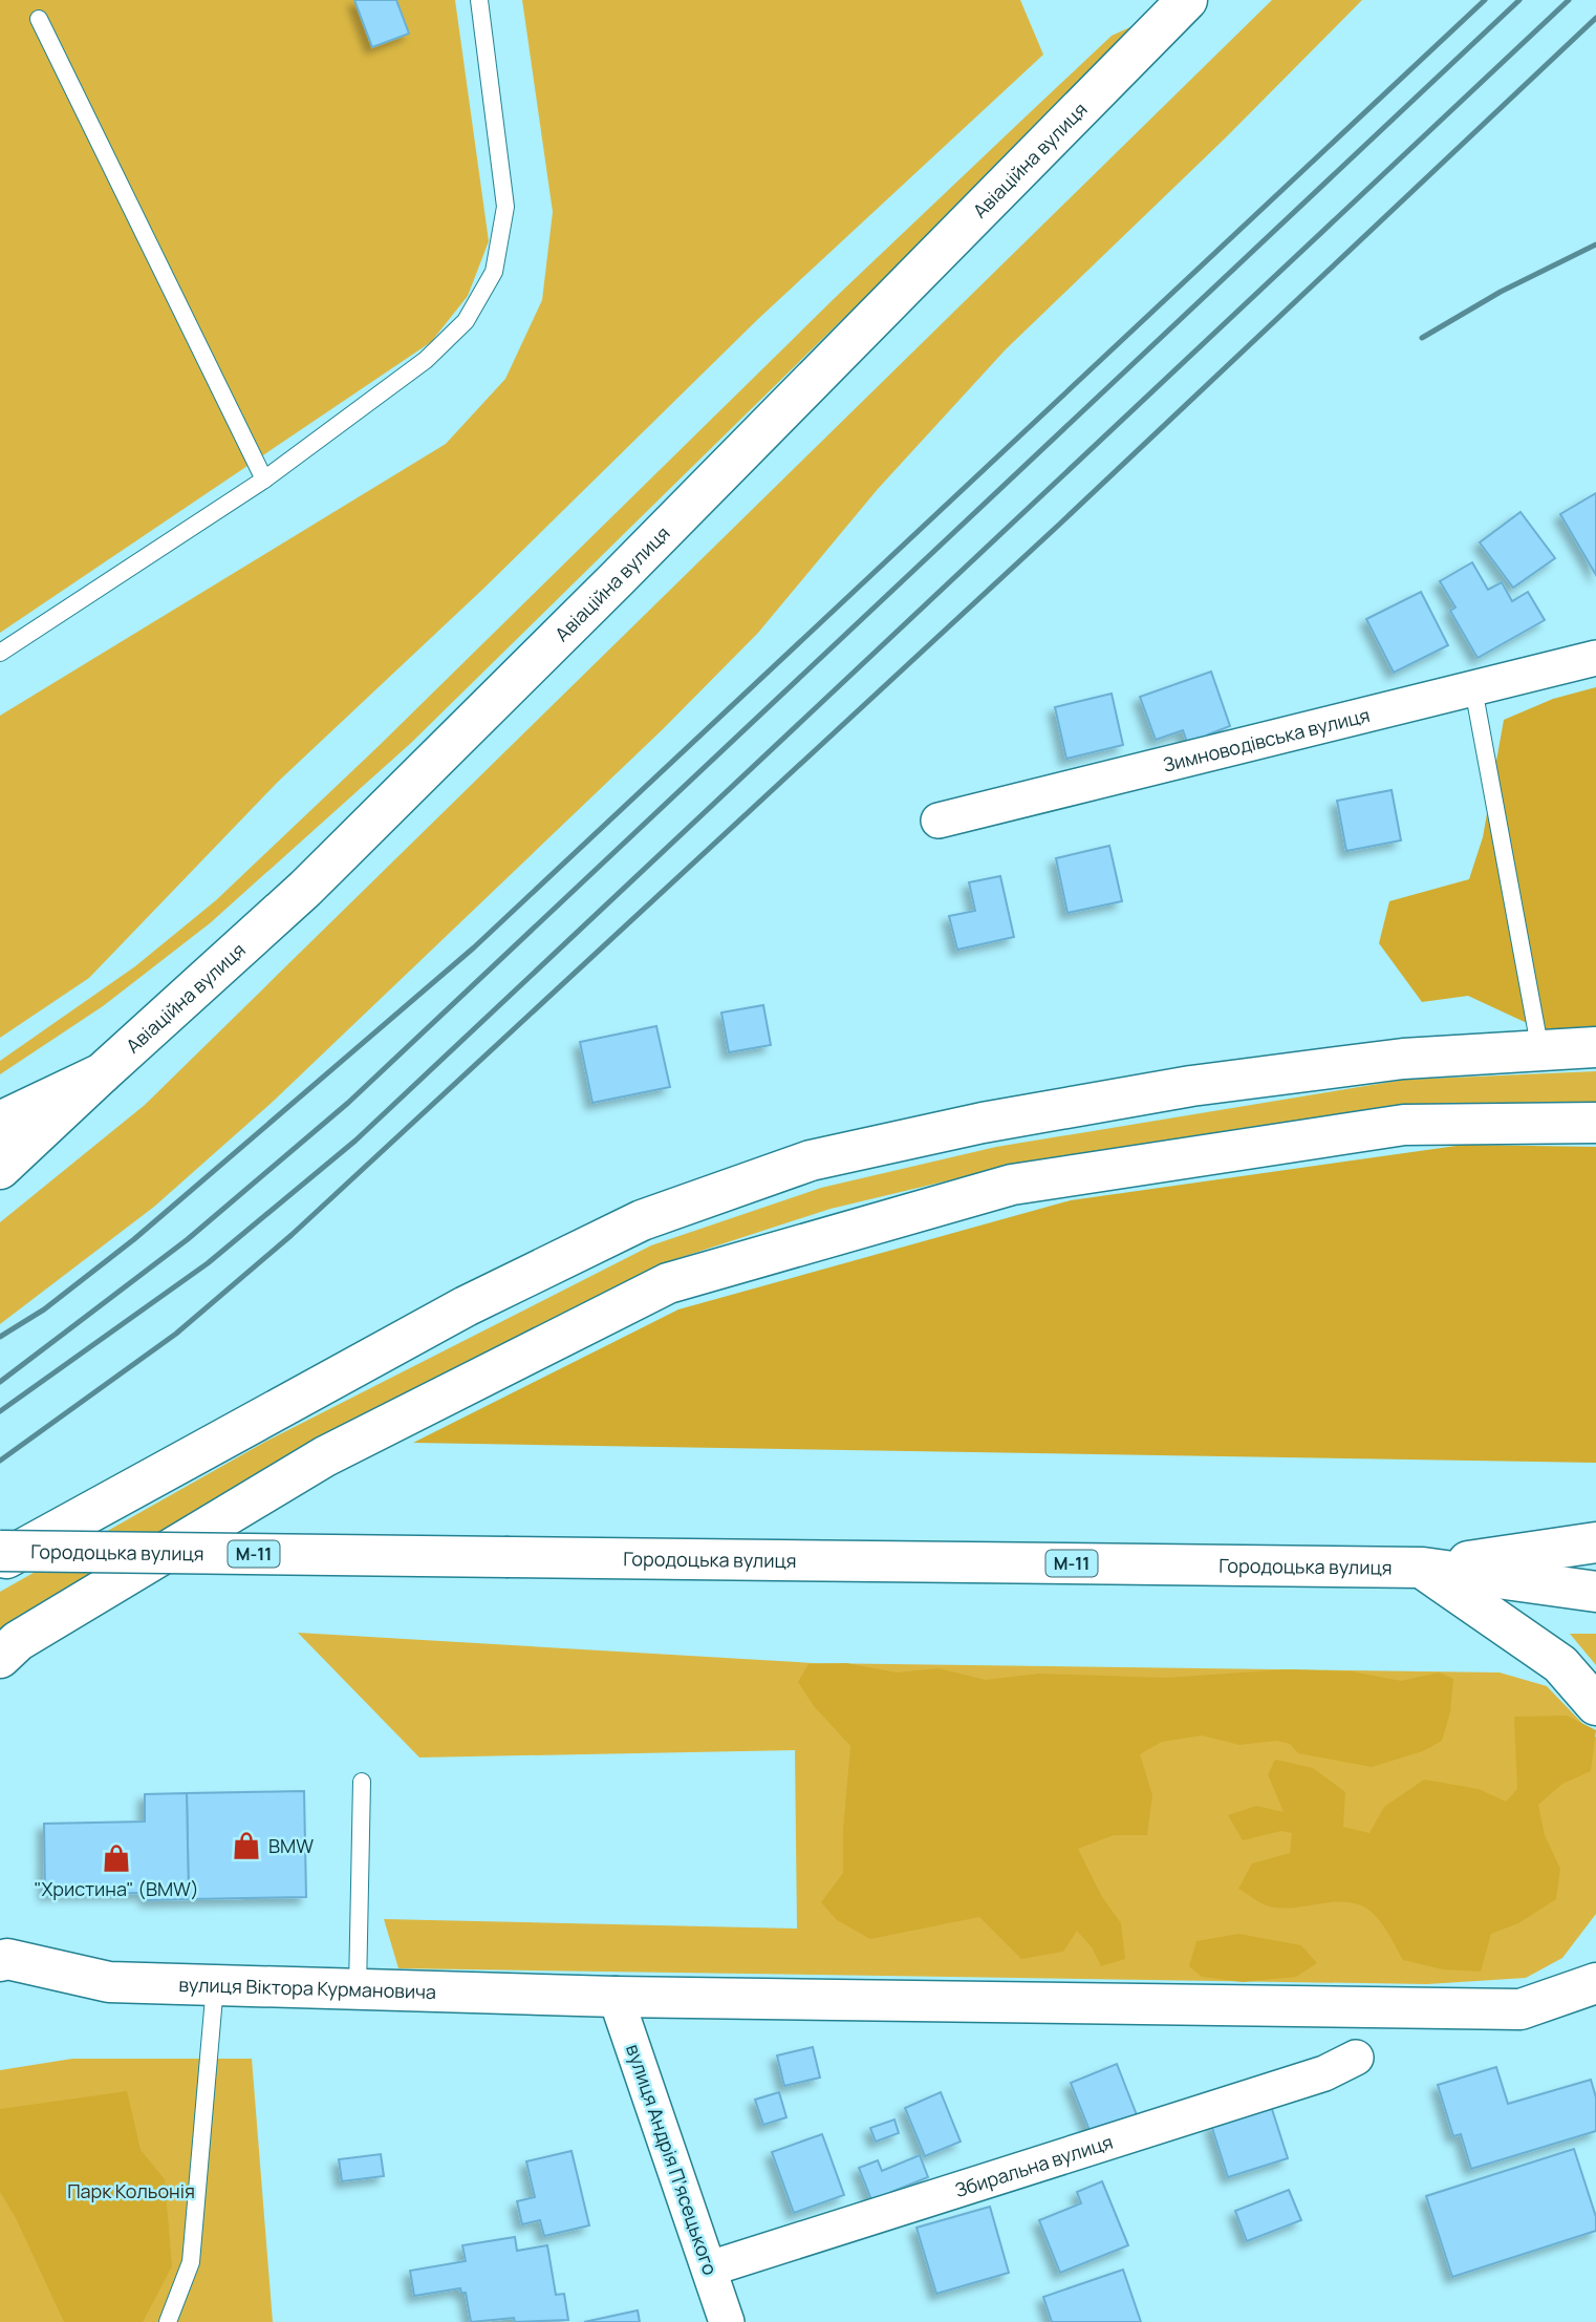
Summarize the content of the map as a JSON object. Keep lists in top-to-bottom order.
{
  "streets": {
    "street": [
      "Авіаційна вулиця",
      "Зимноводівська вулиця",
      "Городоцька вулиця",
      "М-11",
      "вулиця Віктора Курмановича",
      "вулиця Андрія Пʼясецького",
      "Збиральна вулиця"
    ]
  },
  "crossings": [
    ["вулиця Віктора Курмановича", "вулиця Андрія Пʼясецького"],
    ["вулиця Андрія Пʼясецького", "Збиральна вулиця"]
  ],
  "parks": ["Парк Кольонія"],
  "places": {
    "shop": ["BMW", "\"Христина\" (BMW)"]
  }
}
